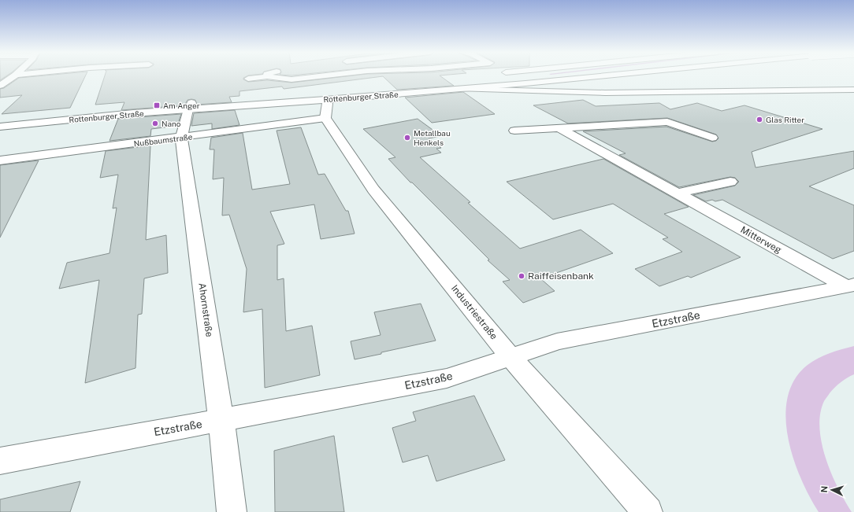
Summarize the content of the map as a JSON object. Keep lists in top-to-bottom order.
{
  "streets": {
    "main road": [
      "Rottenburger Straße",
      "Nußbaumstraße",
      "Mitterweg",
      "Ahornstraße",
      "Industriestraße",
      "Etzstraße"
    ]
  },
  "crossings": [
    ["Rottenburger Straße", "Ahornstraße"],
    ["Nußbaumstraße", "Ahornstraße"],
    ["Nußbaumstraße", "Industriestraße"],
    ["Mitterweg", "Etzstraße"],
    ["Ahornstraße", "Etzstraße"],
    ["Industriestraße", "Etzstraße"]
  ],
  "places": {
    "transit": ["Am Anger"],
    "other": [
      "Glas Ritter",
      "Nano",
      "Metallbau Henkels",
      "Raiffeisenbank"
    ]
  },
  "north": "left"
}
